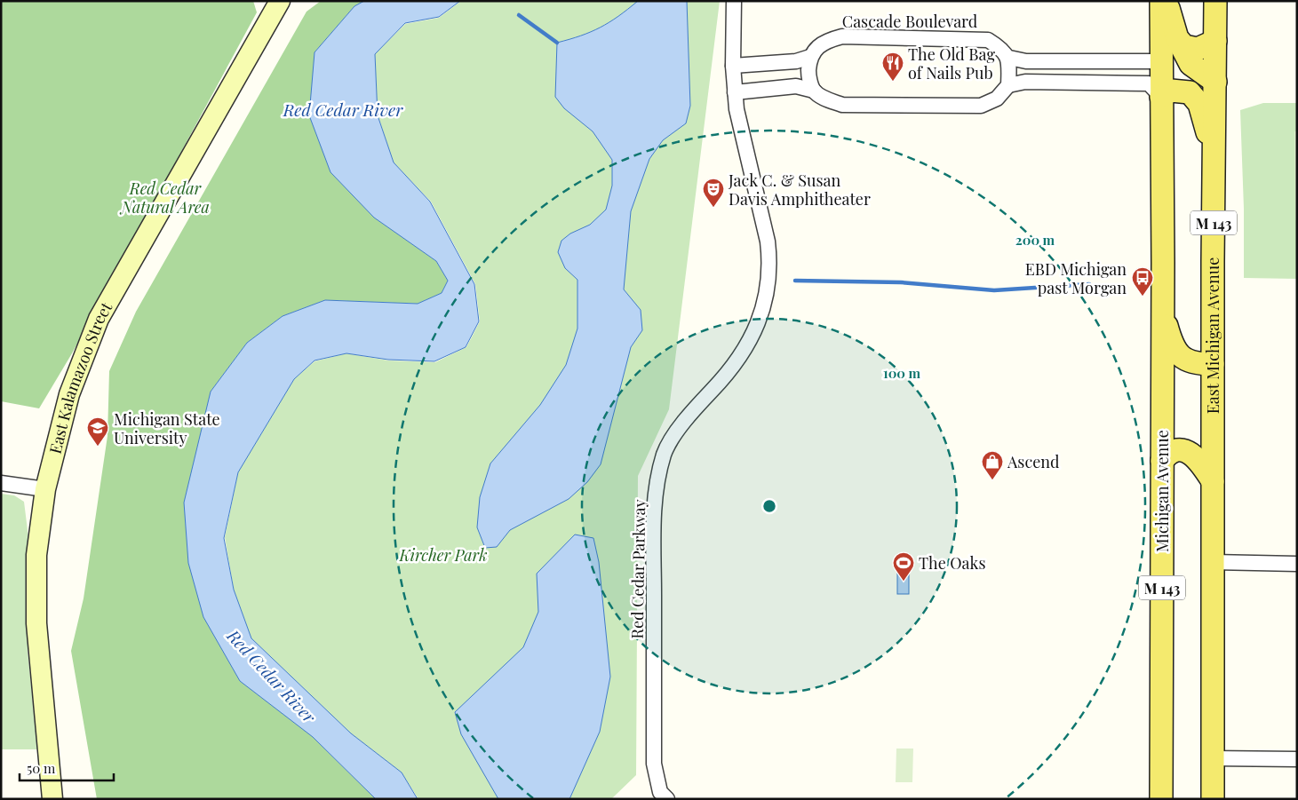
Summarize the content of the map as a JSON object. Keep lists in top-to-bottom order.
{
  "streets": {
    "main road": ["M 143", "East Michigan Avenue", "Michigan Avenue"],
    "street": ["Cascade Boulevard", "East Kalamazoo Street", "Red Cedar Parkway"]
  },
  "crossings": [
    ["M 143", "East Michigan Avenue"],
    ["M 143", "Michigan Avenue"]
  ],
  "water": ["Red Cedar River"],
  "parks": ["Red Cedar Natural Area", "Kircher Park"],
  "places": {
    "restaurant": ["The Old Bag of Nails Pub"],
    "theatre": ["Jack C. & Susan Davis Amphitheater"],
    "bus stop": ["EBD Michigan past Morgan"],
    "school or university": ["Michigan State University"],
    "shop": ["Ascend"],
    "sports": ["The Oaks"]
  },
  "scale_bar": "50 m",
  "rings": ["200 m", "100 m"]
}
